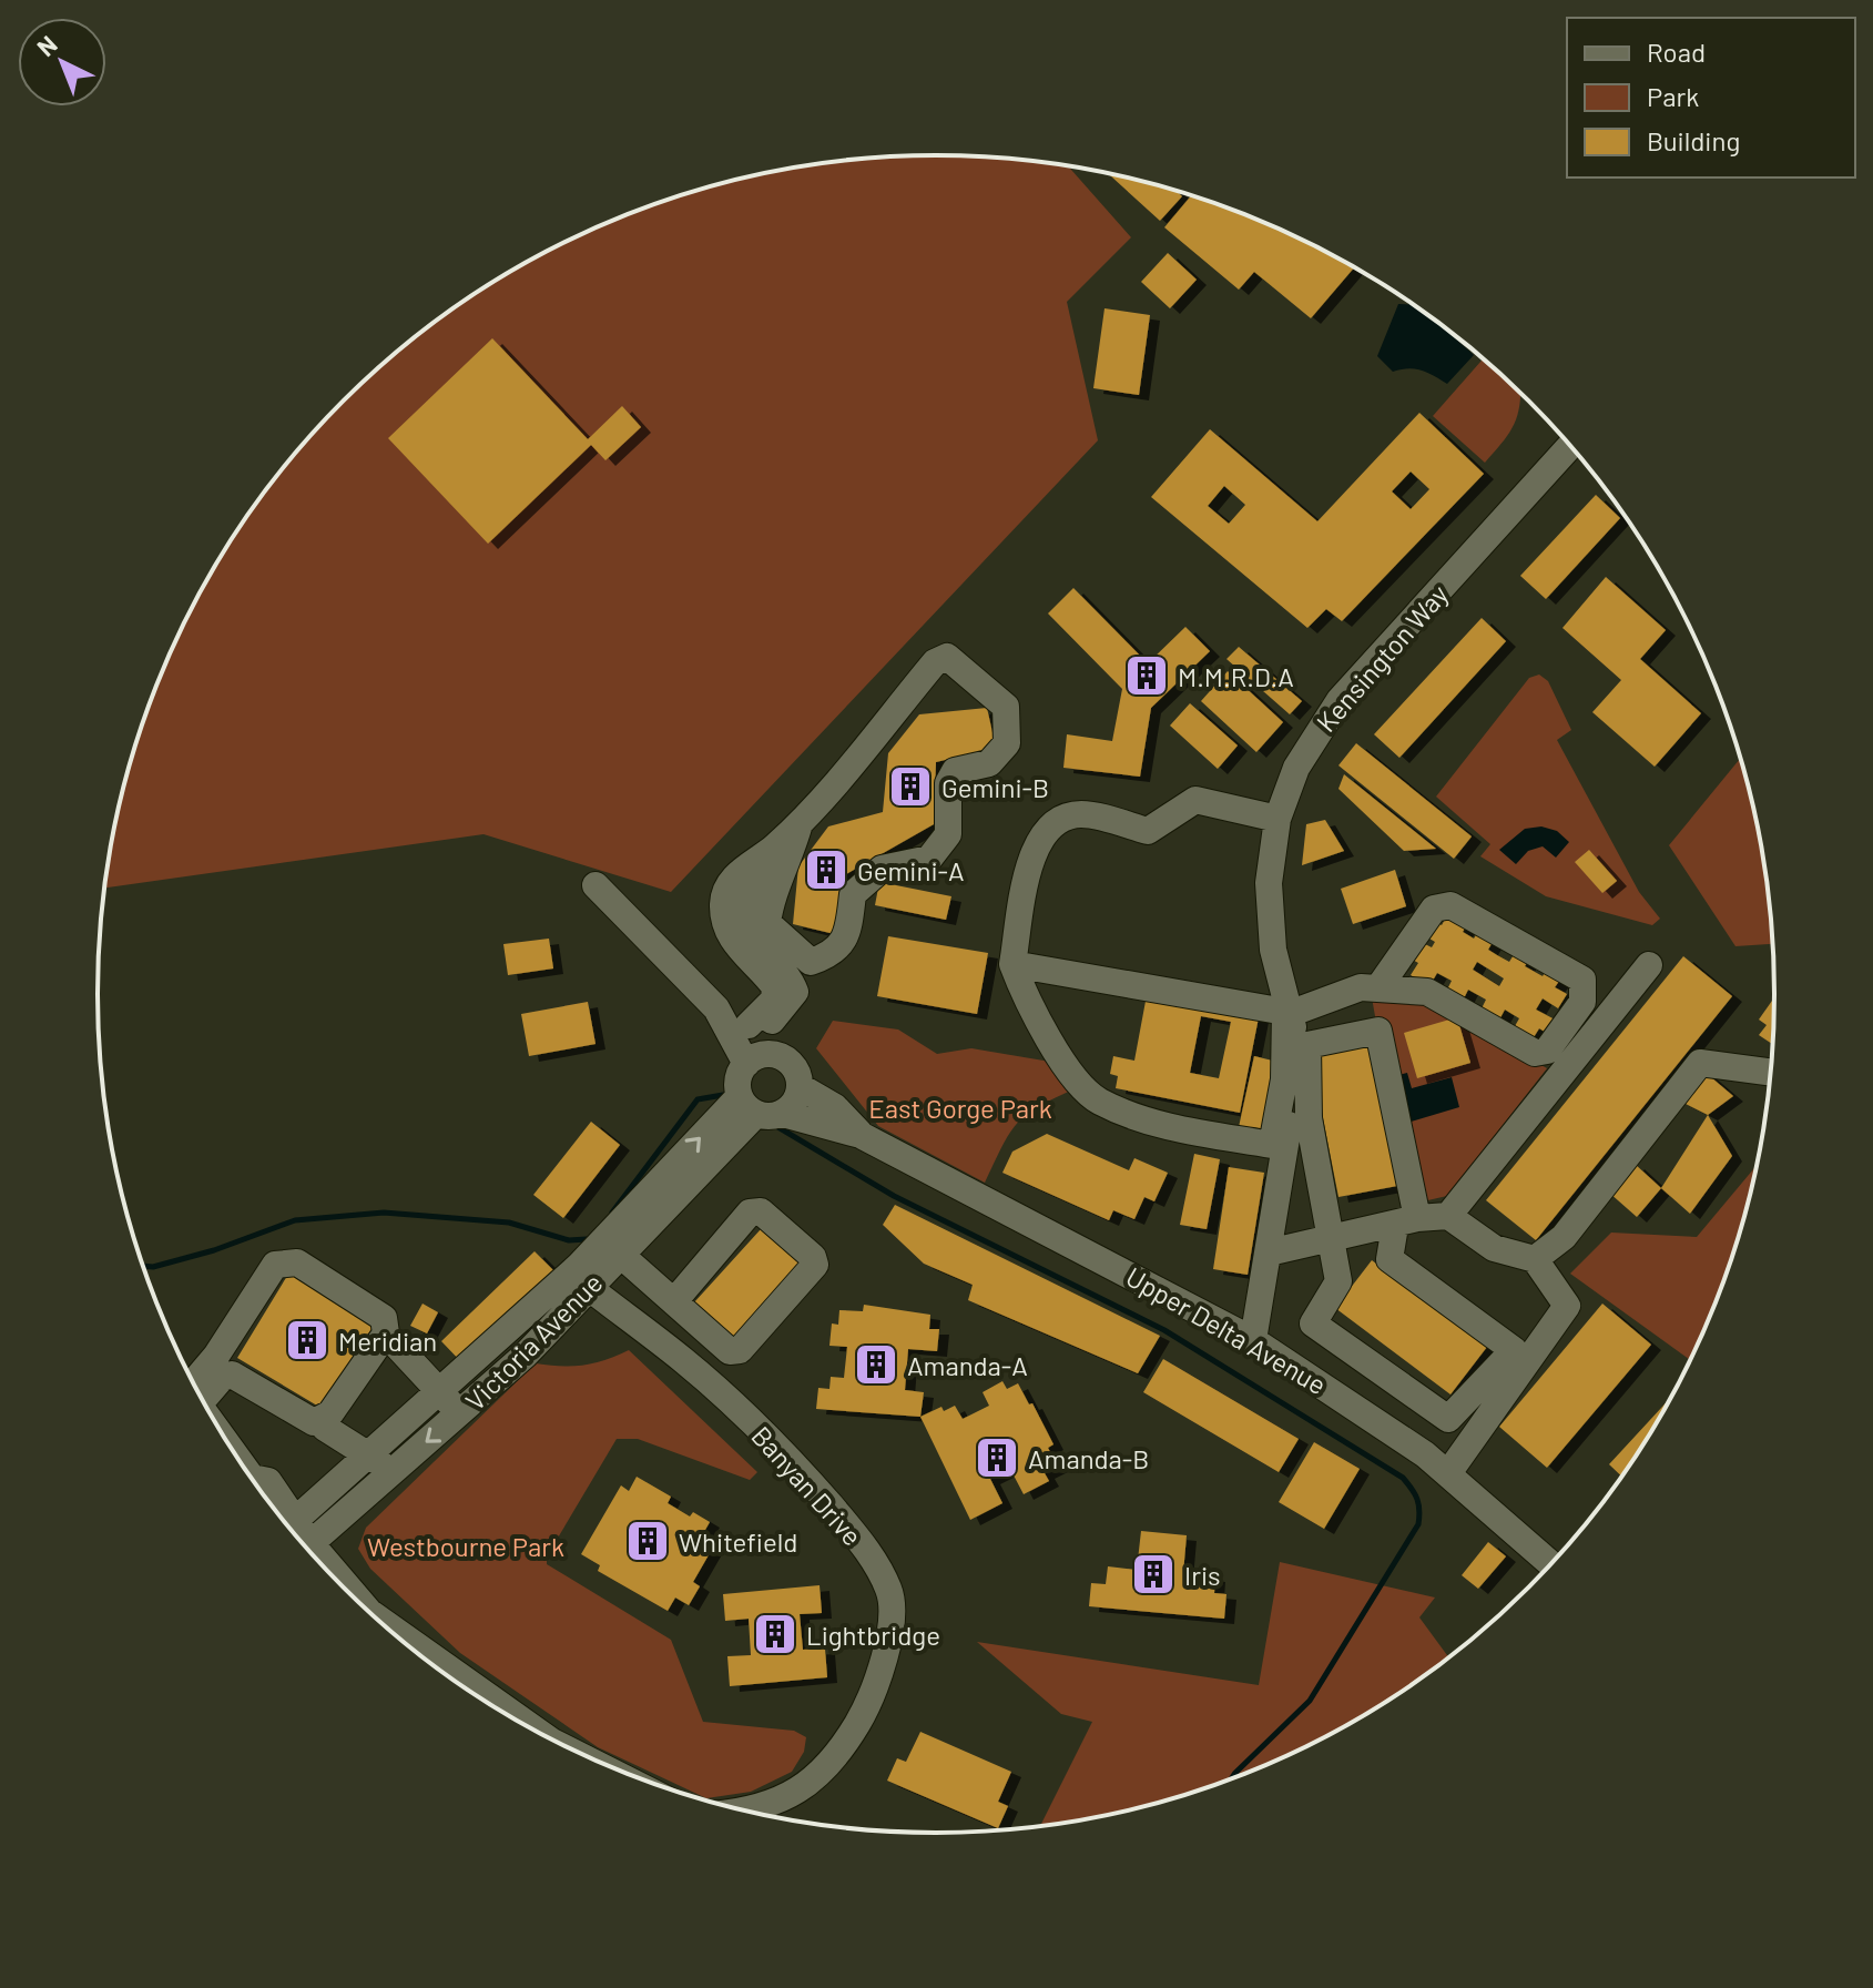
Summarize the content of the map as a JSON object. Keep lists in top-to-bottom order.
{
  "streets": {
    "street": [
      "Kensington Way",
      "Upper Delta Avenue",
      "Victoria Avenue",
      "Banyan Drive"
    ]
  },
  "crossings": [
    ["Kensington Way", "Upper Delta Avenue"],
    ["Upper Delta Avenue", "Victoria Avenue"],
    ["Victoria Avenue", "Banyan Drive"]
  ],
  "parks": ["East Gorge Park", "Westbourne Park"],
  "places": {
    "building": [
      "M.M.R.D.A",
      "Gemini-B",
      "Gemini-A",
      "Meridian",
      "Amanda-A",
      "Amanda-B",
      "Whitefield",
      "Iris",
      "Lightbridge"
    ]
  },
  "legend": ["Road", "Park", "Building"],
  "north": "top left"
}
